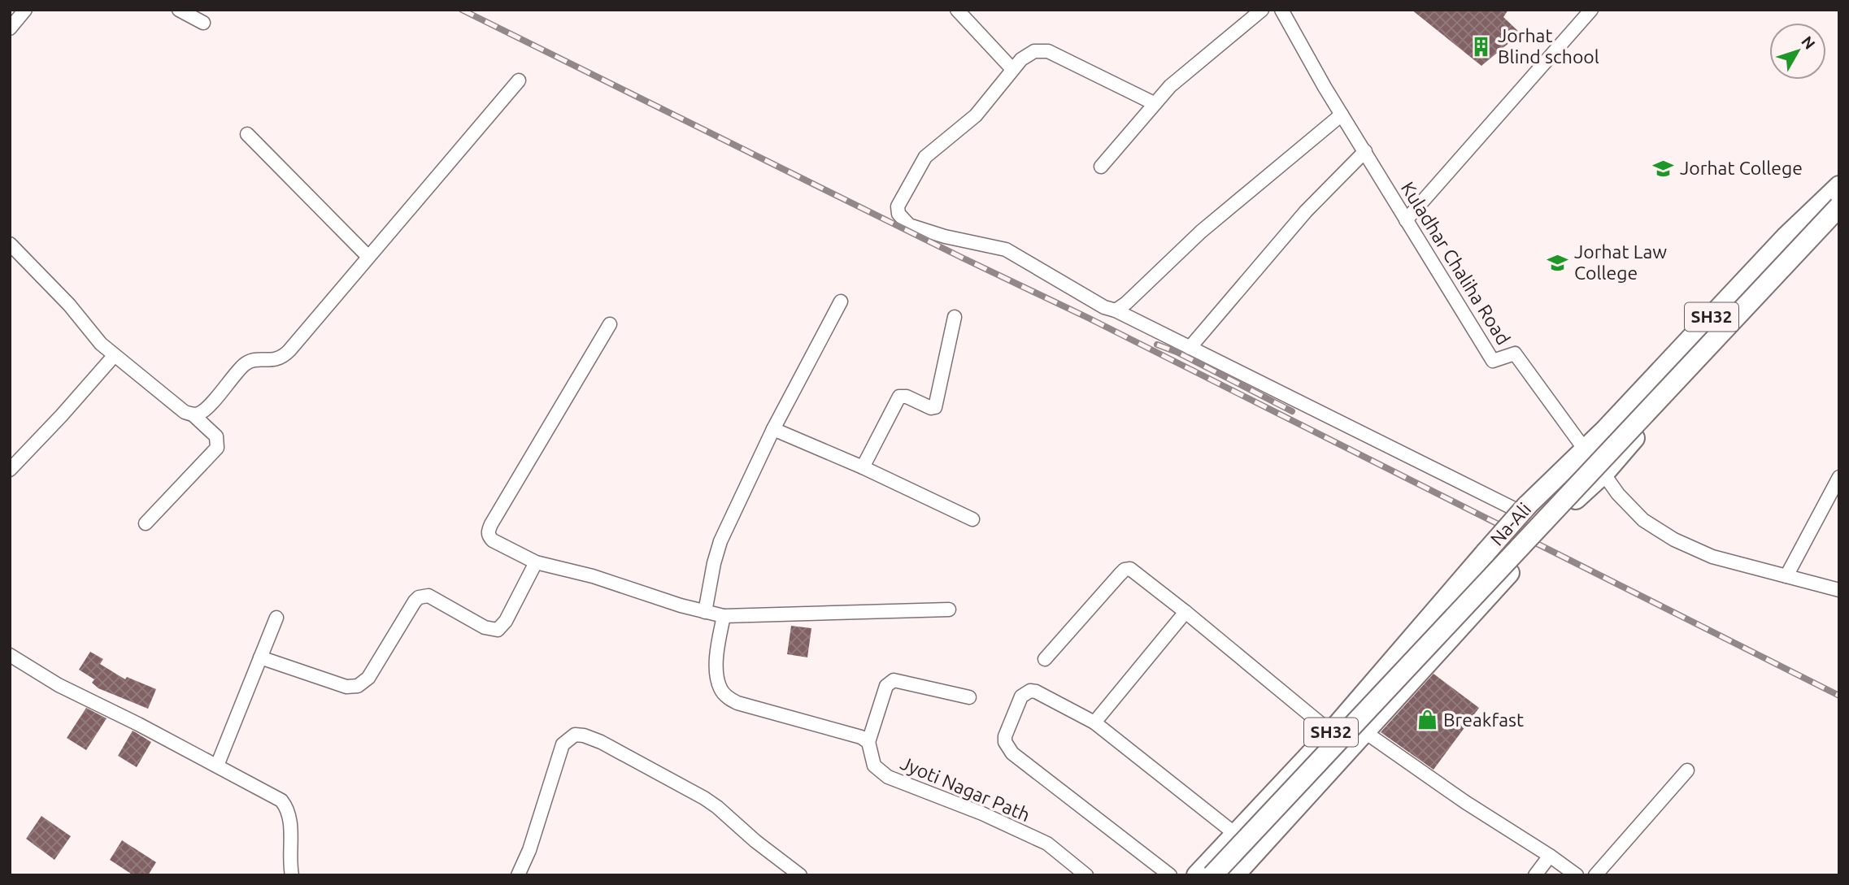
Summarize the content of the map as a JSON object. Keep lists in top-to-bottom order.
{
  "streets": {
    "main road": ["SH32", "Na-Ali"],
    "street": ["Kuladhar Chaliha Road", "Jyoti Nagar Path"]
  },
  "crossings": [
    ["Kuladhar Chaliha Road", "Na-Ali"]
  ],
  "places": {
    "building": ["Jorhat Blind school"],
    "school or university": ["Jorhat College", "Jorhat Law College"],
    "shop": ["Breakfast"]
  },
  "north": "top right"
}
